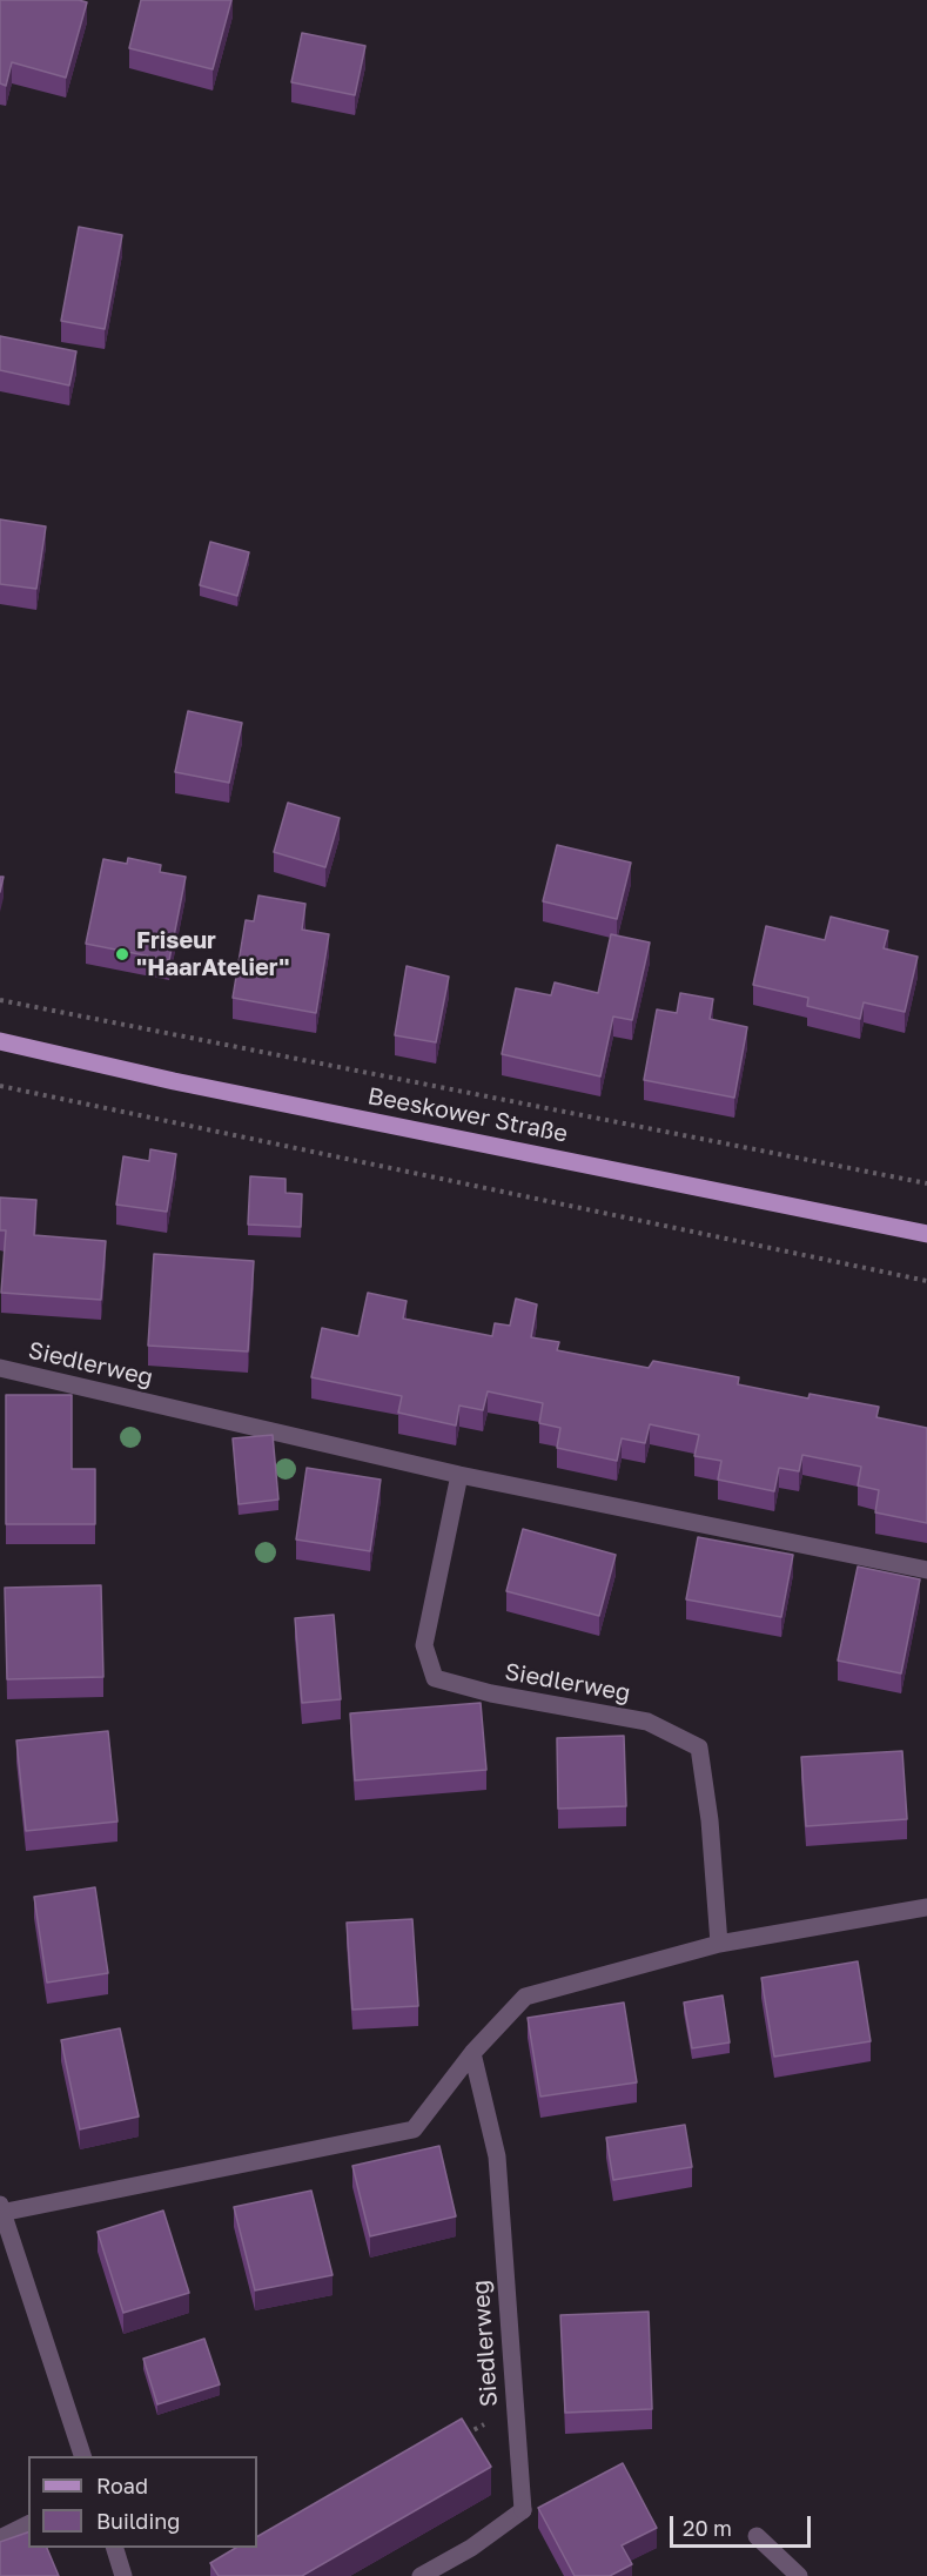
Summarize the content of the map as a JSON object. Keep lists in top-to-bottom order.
{
  "streets": {
    "main road": ["Beeskower Straße"],
    "street": ["Siedlerweg"]
  },
  "places": ["Friseur \"HaarAtelier\""],
  "legend": ["Road", "Building"],
  "scale_bar": "20 m"
}
